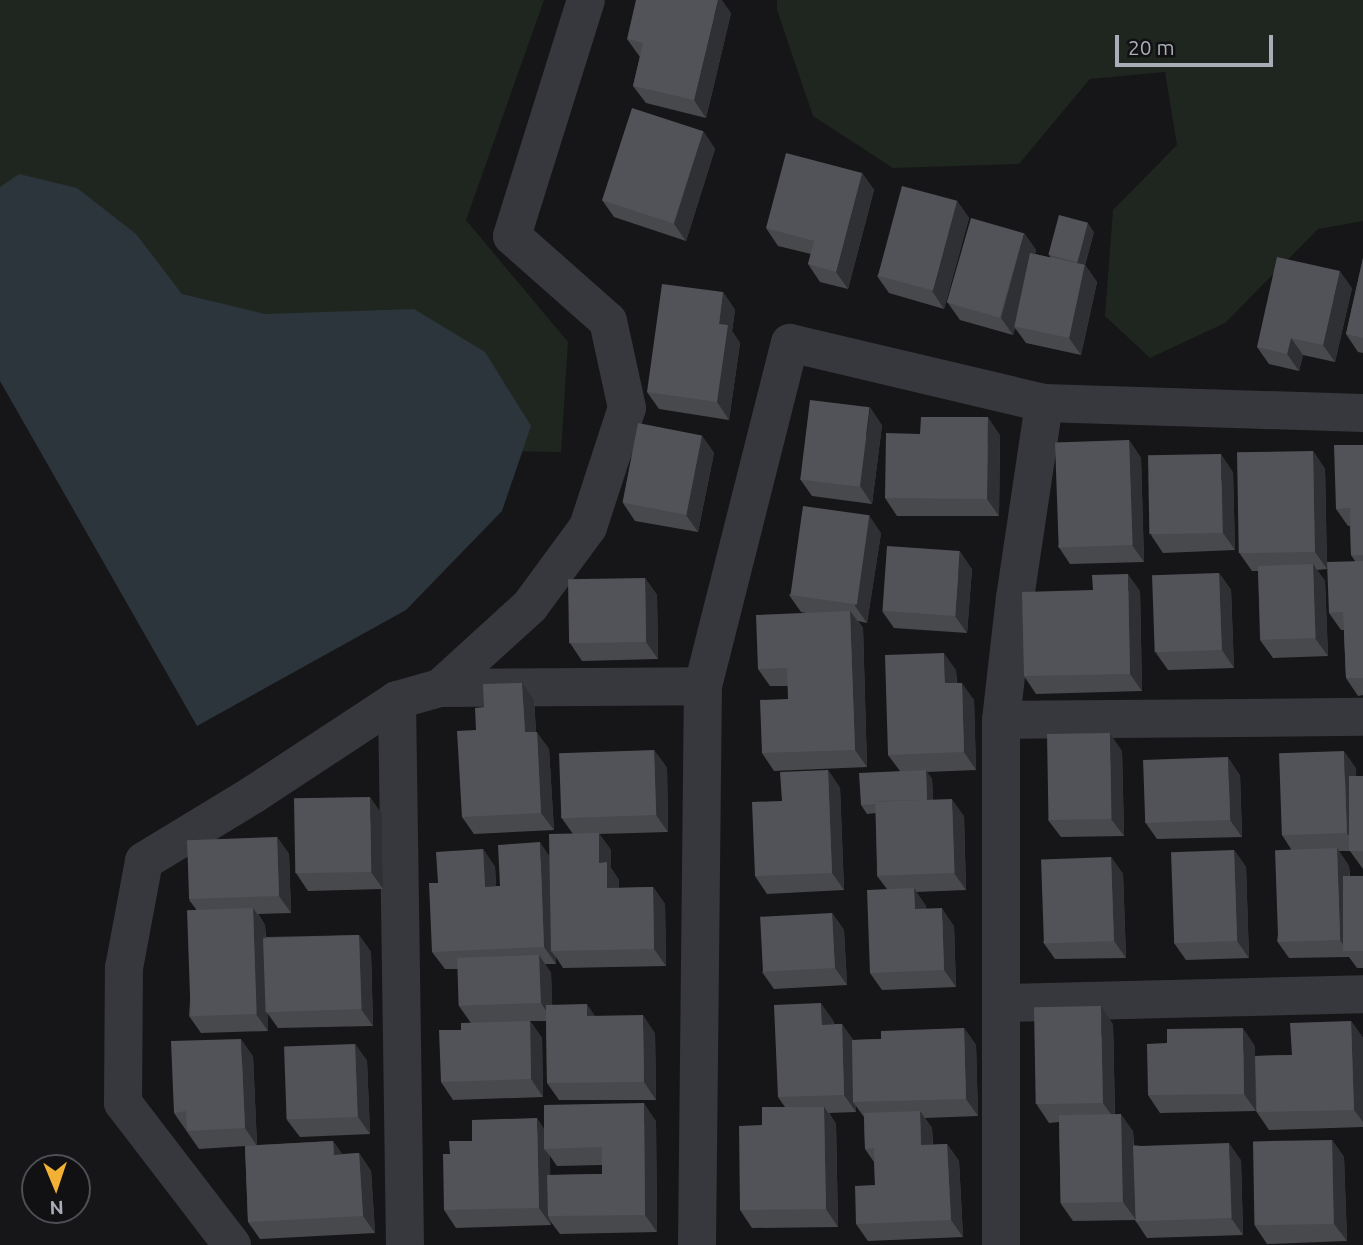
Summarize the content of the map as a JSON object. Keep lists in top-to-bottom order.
{
  "scale_bar": "20 m",
  "north": "bottom"
}
